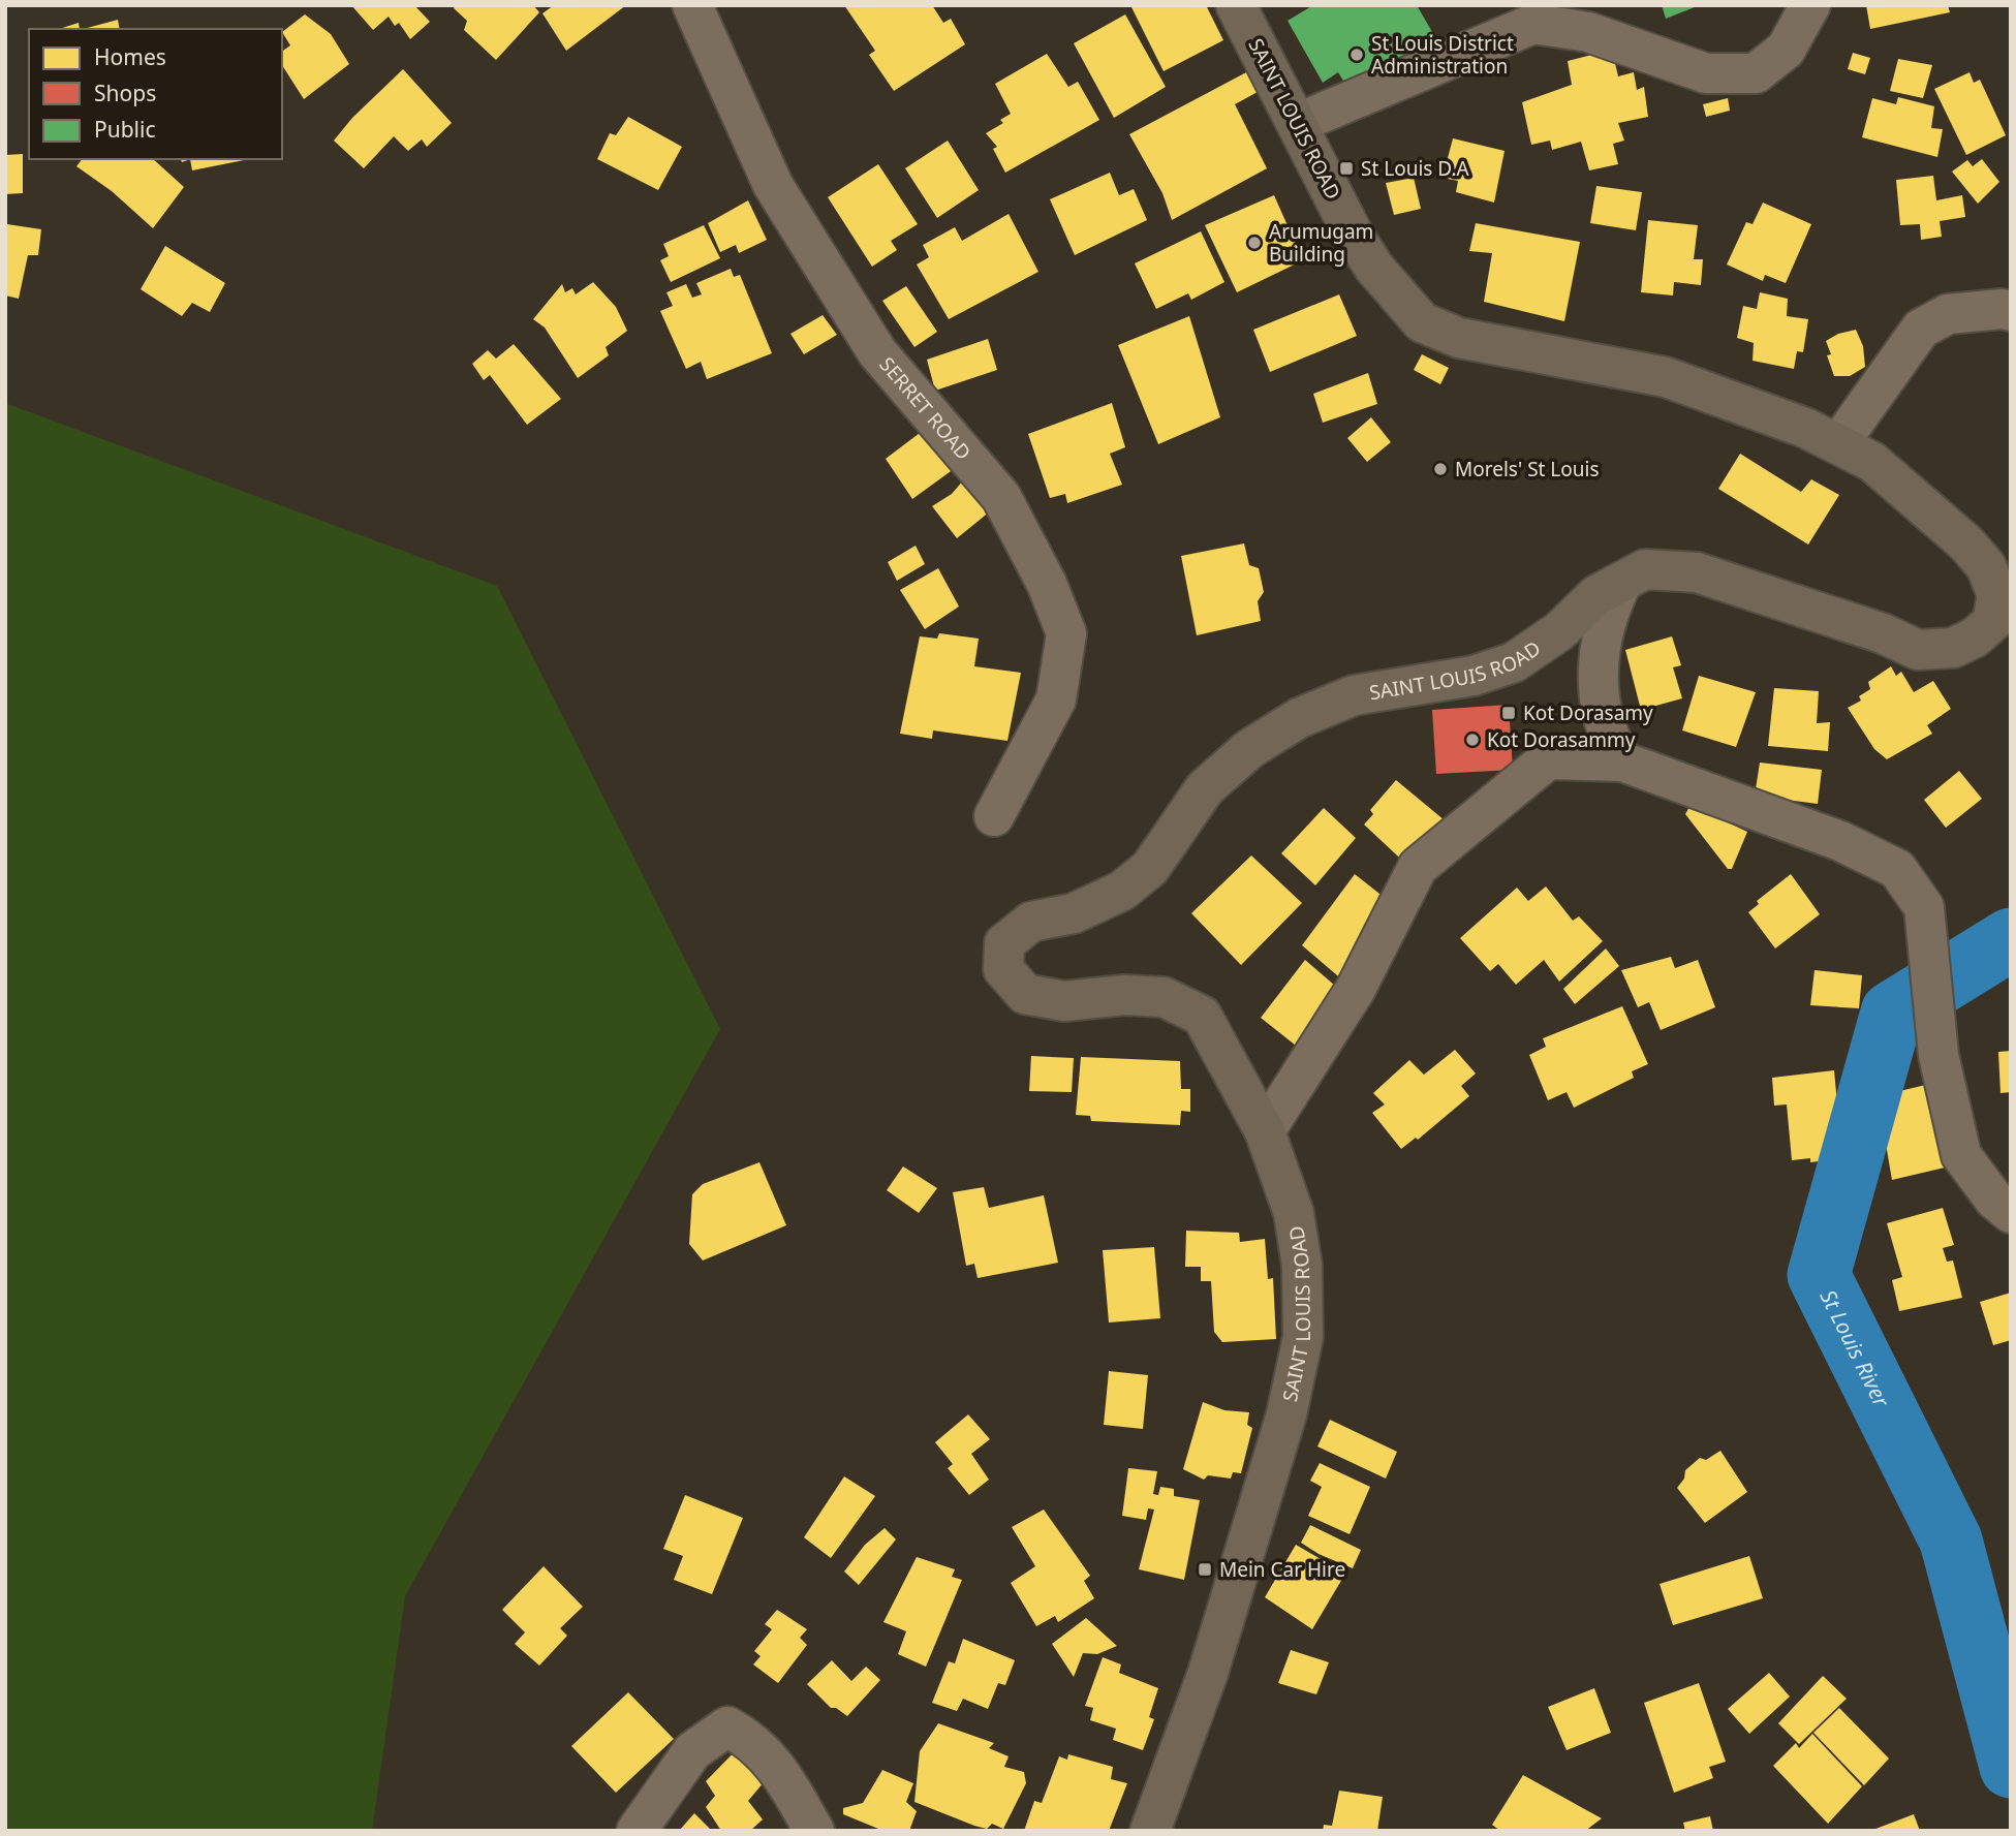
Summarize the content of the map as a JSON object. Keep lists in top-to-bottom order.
{
  "streets": {
    "main road": ["SAINT LOUIS ROAD"],
    "street": ["SERRET ROAD"]
  },
  "water": ["St Louis River"],
  "places": {
    "other": [
      "St Louis District Administration",
      "Arumugam Building",
      "Morels' St Louis",
      "Kot Dorasammy"
    ],
    "transit": ["St Louis D.A", "Kot Dorasamy", "Mein Car Hire"]
  },
  "legend": ["Homes", "Shops", "Public"]
}
